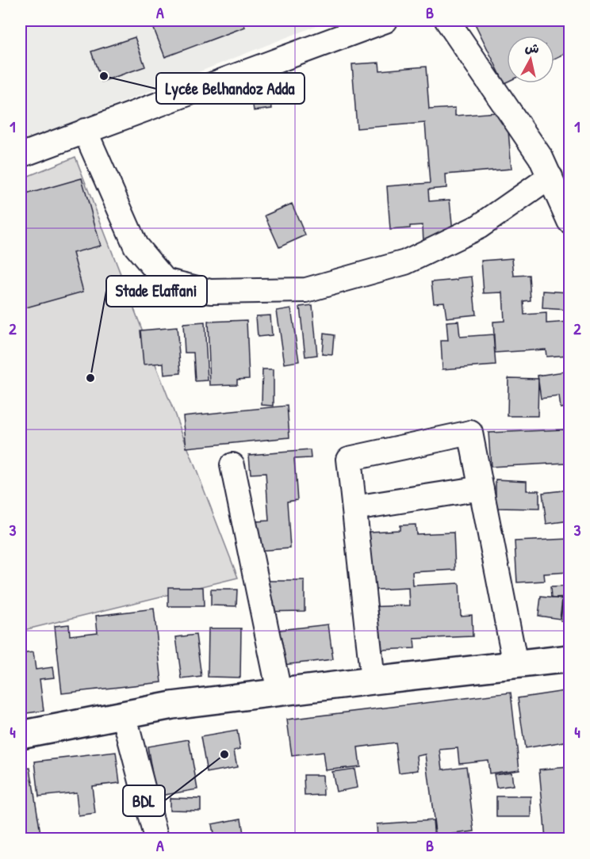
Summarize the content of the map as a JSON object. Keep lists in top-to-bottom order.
{
  "places": ["Lycée Belhandoz Adda", "Stade Elaffani", "BDL"],
  "north": "top",
  "grid": {
    "columns": ["A", "B"],
    "rows": [
      "1",
      "2",
      "3",
      "4"
    ]
  }
}
